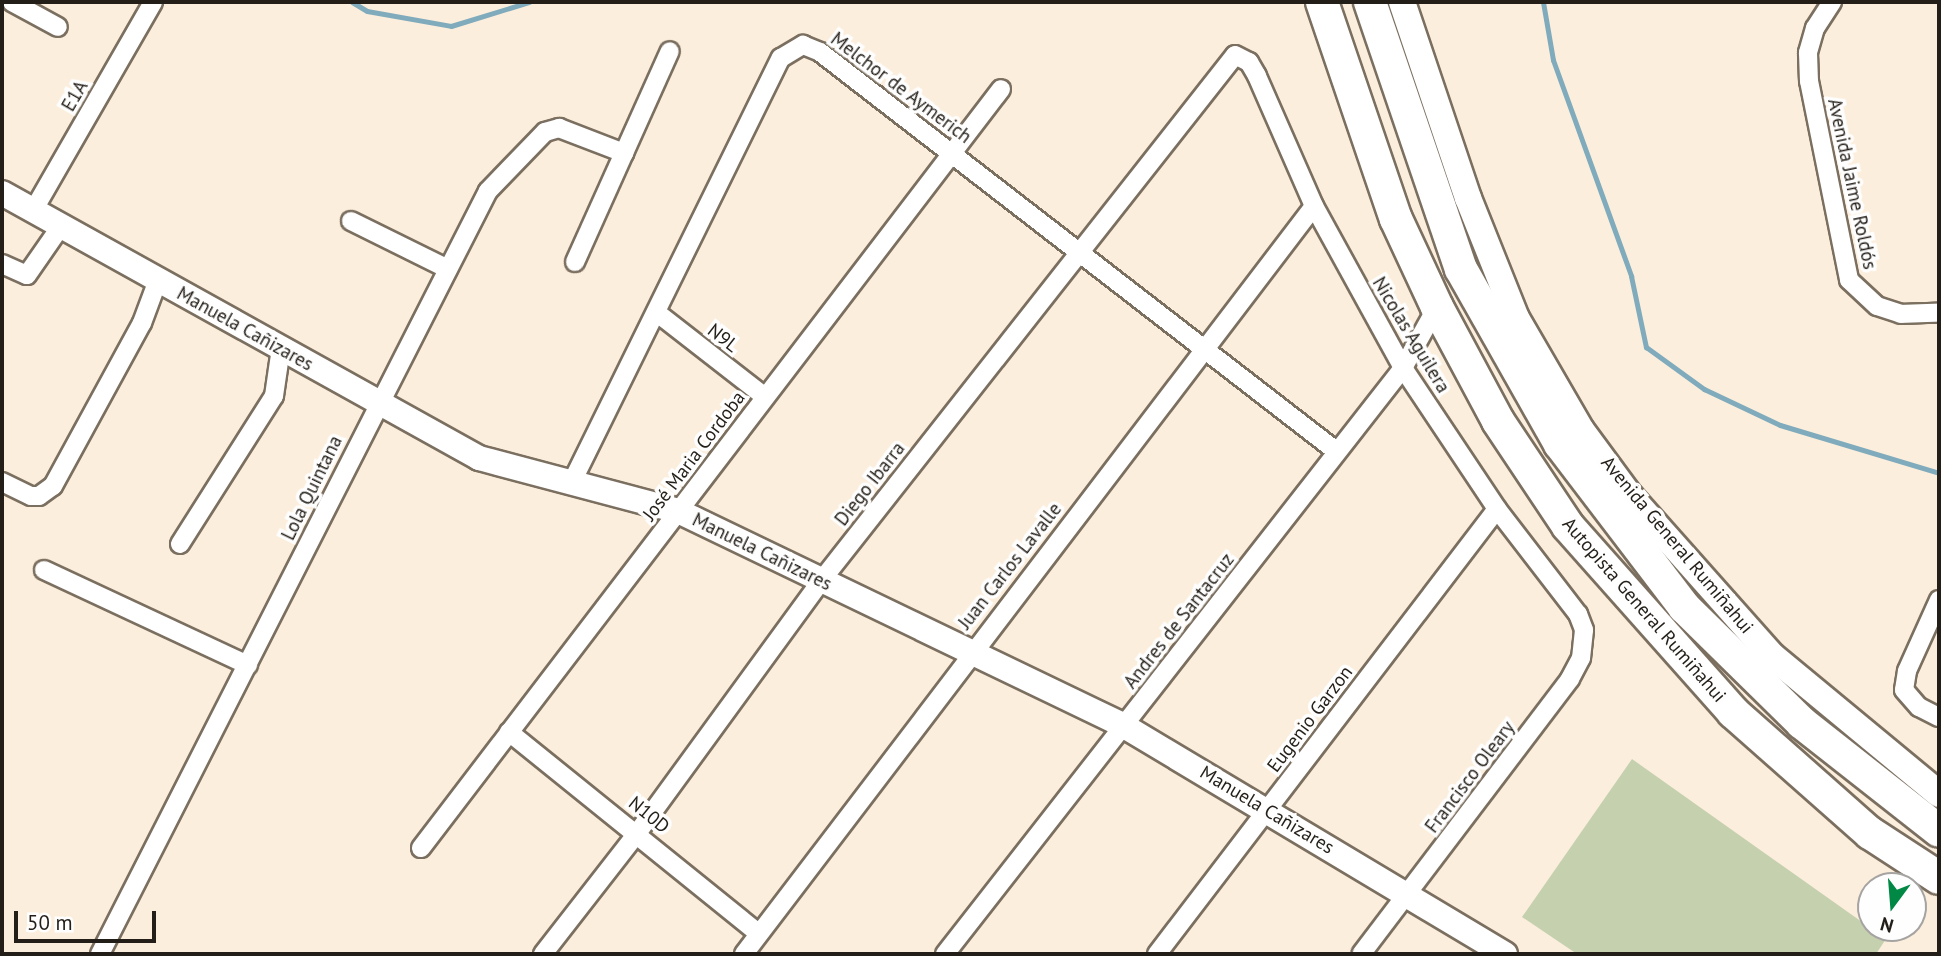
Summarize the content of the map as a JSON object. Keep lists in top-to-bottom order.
{
  "streets": {
    "highway": ["Autopista General Rumiñahui"],
    "main road": ["Avenida General Rumiñahui"],
    "street": [
      "Melchor de Aymerich",
      "E1A",
      "Avenida Jaime Roldós",
      "Manuela Cañizares",
      "Nicolas Aguilera",
      "N9L",
      "José Maria Cordoba",
      "Diego Ibarra",
      "Lola Quintana",
      "Juan Carlos Lavalle",
      "Andres de Santacruz",
      "Eugenio Garzon",
      "Francisco Oleary",
      "N10D"
    ]
  },
  "crossings": [
    ["Melchor de Aymerich", "Manuela Cañizares"],
    ["Melchor de Aymerich", "N9L"],
    ["Melchor de Aymerich", "José Maria Cordoba"],
    ["Melchor de Aymerich", "Diego Ibarra"],
    ["Melchor de Aymerich", "Juan Carlos Lavalle"],
    ["Melchor de Aymerich", "Andres de Santacruz"],
    ["E1A", "Manuela Cañizares"],
    ["Manuela Cañizares", "José Maria Cordoba"],
    ["Manuela Cañizares", "Diego Ibarra"],
    ["Manuela Cañizares", "Lola Quintana"],
    ["Manuela Cañizares", "Juan Carlos Lavalle"],
    ["Manuela Cañizares", "Andres de Santacruz"],
    ["Manuela Cañizares", "Eugenio Garzon"],
    ["Manuela Cañizares", "Francisco Oleary"],
    ["Nicolas Aguilera", "Diego Ibarra"],
    ["Nicolas Aguilera", "Juan Carlos Lavalle"],
    ["Nicolas Aguilera", "Andres de Santacruz"],
    ["Nicolas Aguilera", "Eugenio Garzon"],
    ["Nicolas Aguilera", "Francisco Oleary"],
    ["N9L", "José Maria Cordoba"],
    ["José Maria Cordoba", "N10D"],
    ["Diego Ibarra", "N10D"],
    ["Juan Carlos Lavalle", "N10D"],
    ["Autopista General Rumiñahui", "Andres de Santacruz"]
  ],
  "scale_bar": "50 m",
  "north": "bottom"
}
